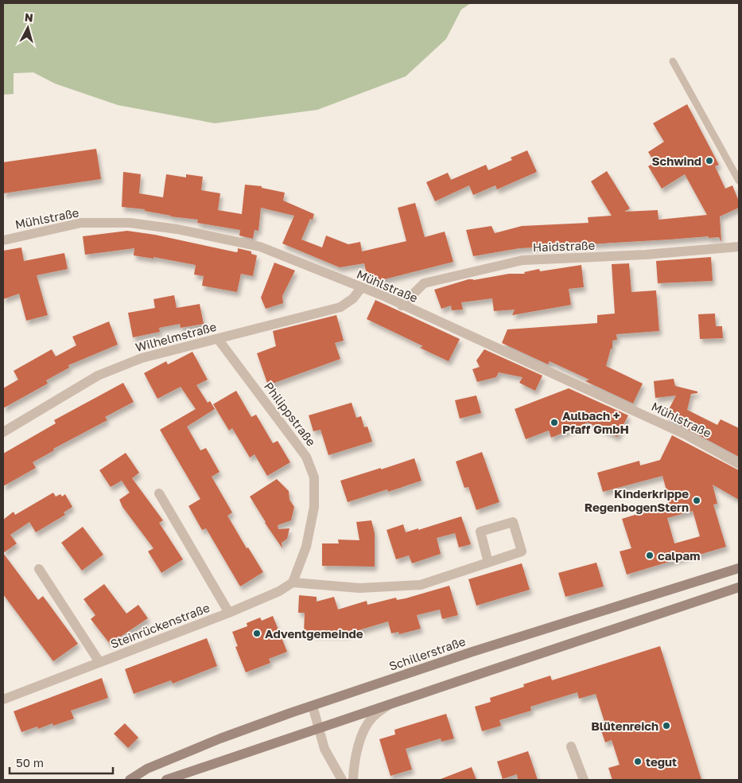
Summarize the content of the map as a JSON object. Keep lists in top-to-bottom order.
{
  "streets": {
    "main road": ["Schillerstraße"],
    "street": [
      "Mühlstraße",
      "Haidstraße",
      "Wilhelmstraße",
      "Philippstraße",
      "Steinrückenstraße"
    ]
  },
  "crossings": [
    ["Mühlstraße", "Haidstraße"],
    ["Mühlstraße", "Wilhelmstraße"],
    ["Wilhelmstraße", "Philippstraße"],
    ["Philippstraße", "Steinrückenstraße"]
  ],
  "places": [
    "Schwind",
    "Aulbach + Pfaff GmbH",
    "Kinderkrippe RegenbogenStern",
    "calpam",
    "Adventgemeinde",
    "Blütenreich",
    "tegut"
  ],
  "scale_bar": "50 m",
  "north": "top"
}
